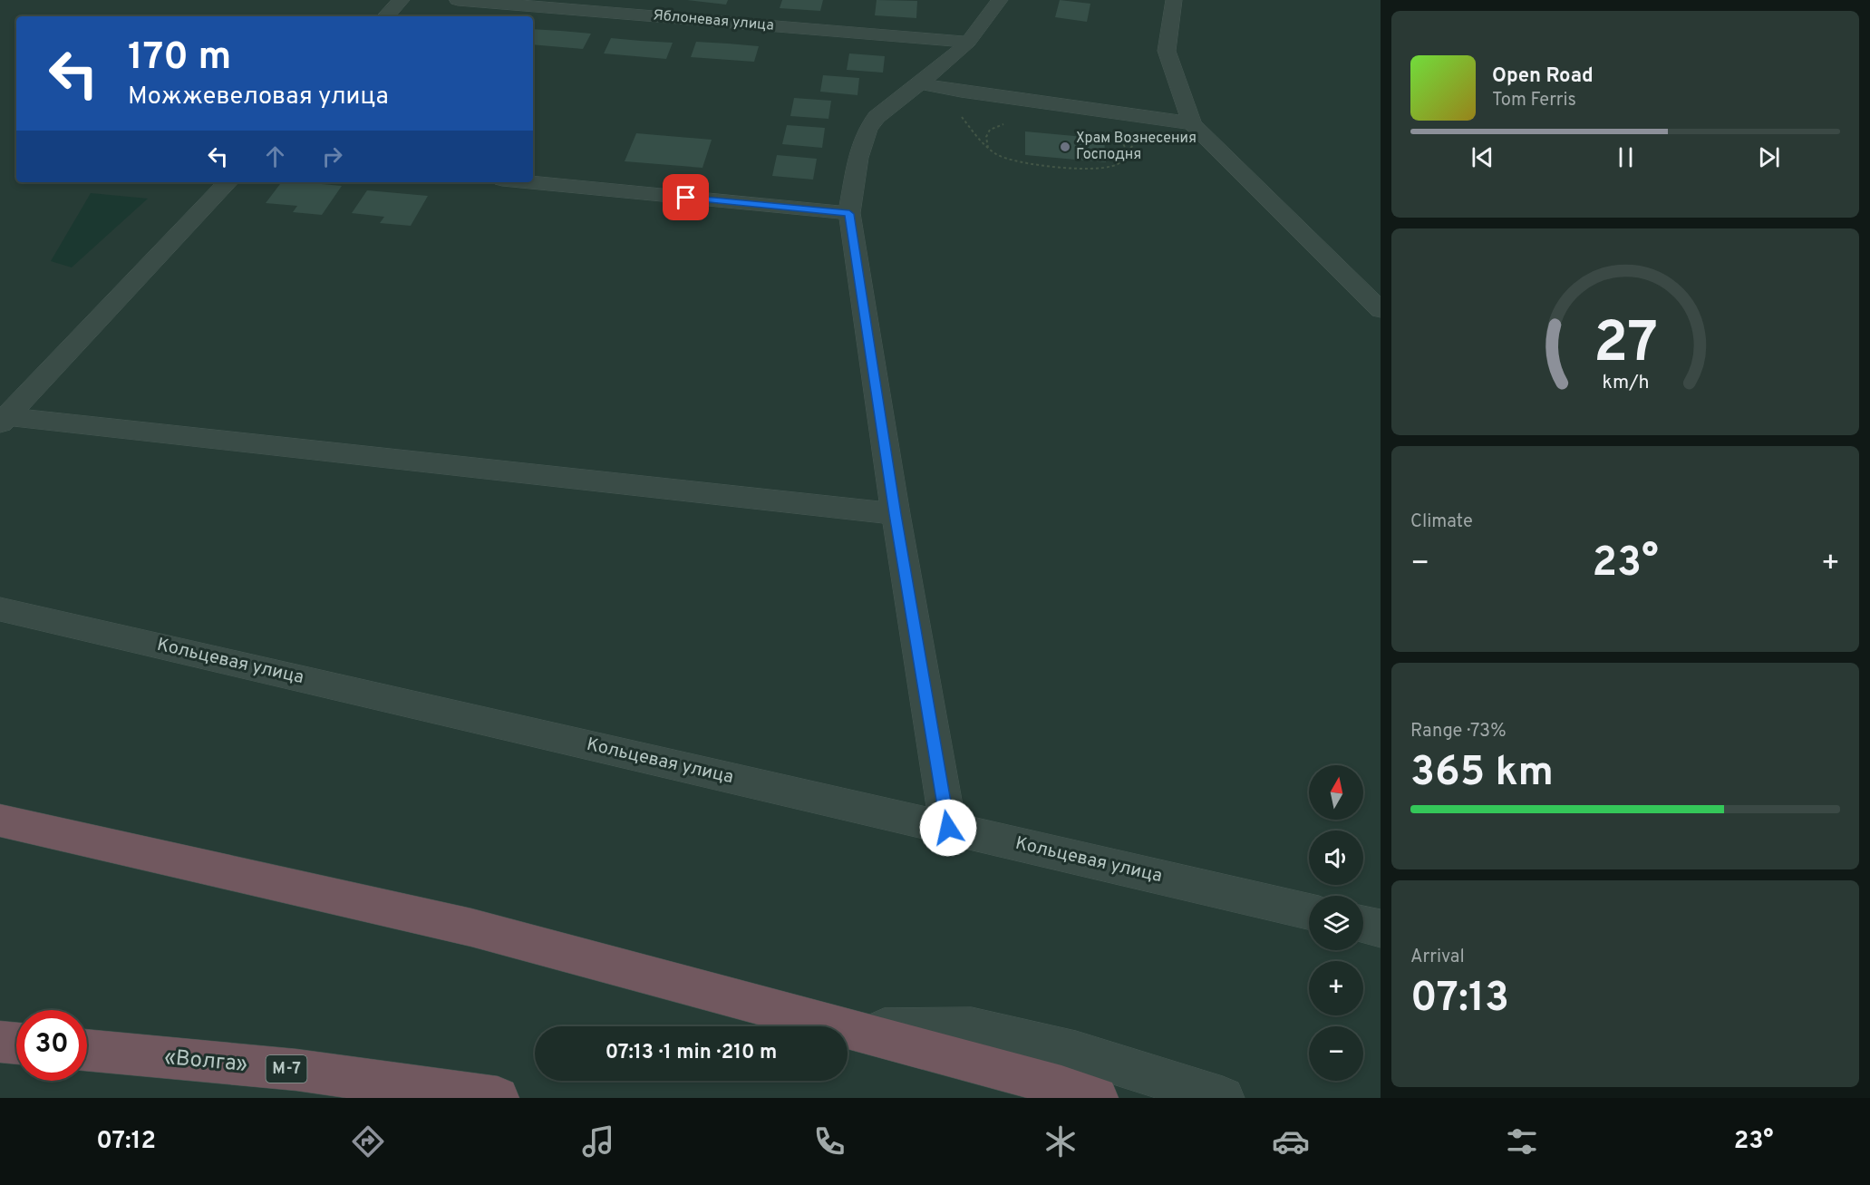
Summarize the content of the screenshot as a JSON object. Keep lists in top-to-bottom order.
{
  "streets": {
    "highway": ["«Волга»", "М-7"],
    "street": ["Яблоневая улица", "Кольцевая улица"]
  },
  "places": ["Храм Вознесения Господня"],
  "north": "top",
  "page": {
    "turn": ["170 m", "Можжевеловая улица"],
    "song": ["Open Road", "Tom Ferris"],
    "tile": [
      "Climate",
      ["Range · 73%", "365 km"],
      ["Arrival", "07:13"]
    ],
    "heat": ["−", "23°", "+"],
    "map_buttons": ["+", "−"],
    "limit": "30",
    "trip": "07:13 · 1 min · 210 m",
    "tabs": ["07:12", "23°"],
    "gauge": ["27", "km/h"]
  }
}
